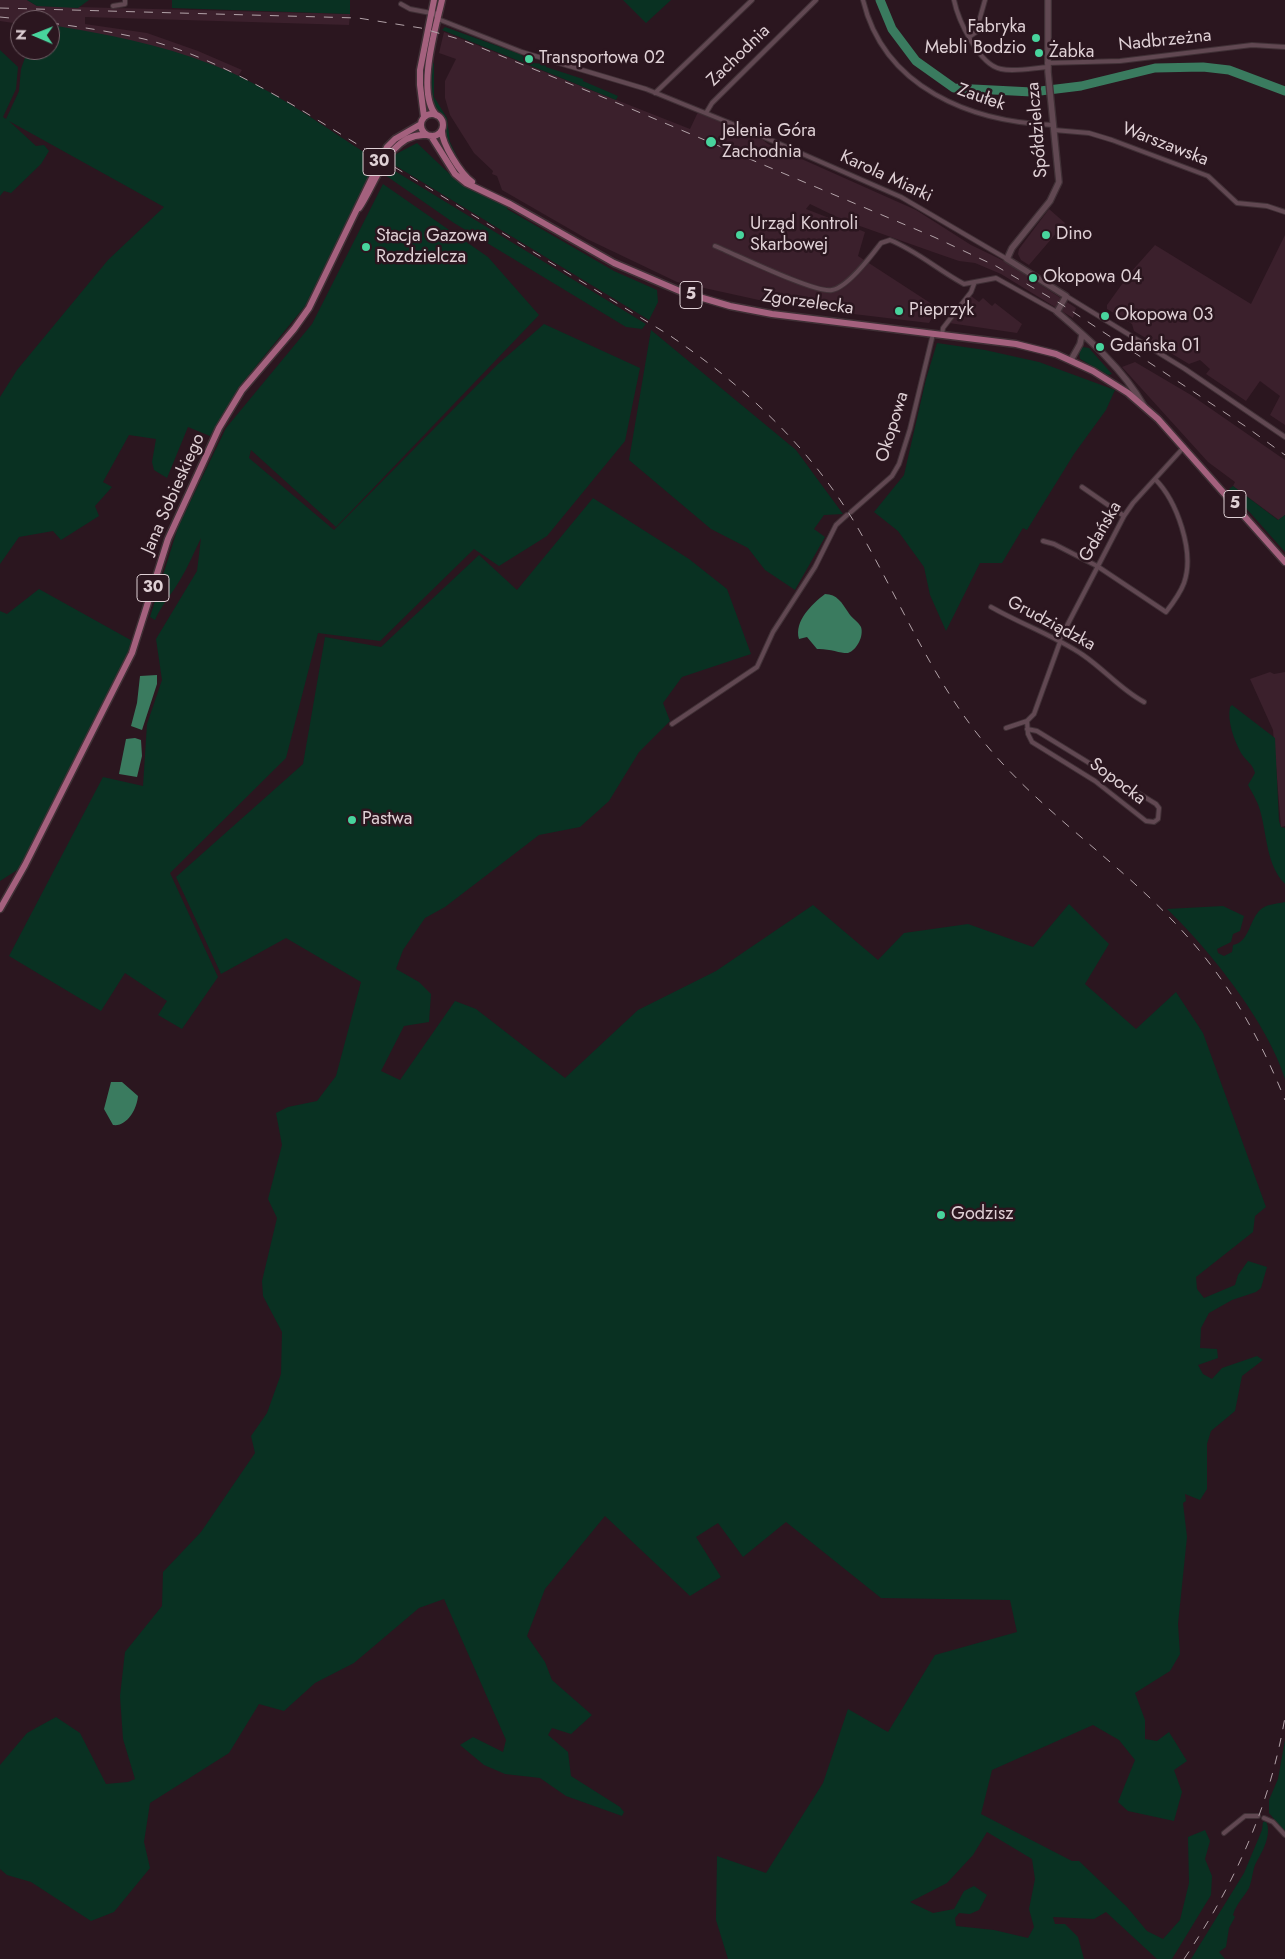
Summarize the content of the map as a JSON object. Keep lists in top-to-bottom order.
{
  "streets": {
    "main road": [
      "30",
      "5",
      "Zgorzelecka",
      "Jana Sobieskiego"
    ],
    "street": [
      "Nadbrzeżna",
      "Zachodnia",
      "Zaułek",
      "Spółdzielcza",
      "Warszawska",
      "Karola Miarki",
      "Okopowa",
      "Gdańska",
      "Grudziądzka",
      "Sopocka"
    ]
  },
  "crossings": [
    ["Nadbrzeżna", "Spółdzielcza"],
    ["Zachodnia", "Karola Miarki"],
    ["Zaułek", "Spółdzielcza"],
    ["Zaułek", "Warszawska"],
    ["Spółdzielcza", "Warszawska"],
    ["Spółdzielcza", "Karola Miarki"],
    ["Karola Miarki", "5"],
    ["5", "Zgorzelecka"],
    ["5", "Jana Sobieskiego"],
    ["5", "Gdańska"],
    ["Zgorzelecka", "Okopowa"],
    ["Zgorzelecka", "Jana Sobieskiego"],
    ["Gdańska", "Grudziądzka"]
  ],
  "places": [
    "Fabryka Mebli Bodzio",
    "Żabka",
    "Transportowa 02",
    "Jelenia Góra Zachodnia",
    "Urząd Kontroli Skarbowej",
    "Dino",
    "Stacja Gazowa Rozdzielcza",
    "Okopowa 04",
    "Pieprzyk",
    "Okopowa 03",
    "Gdańska 01",
    "Pastwa",
    "Godzisz"
  ],
  "north": "left"
}
